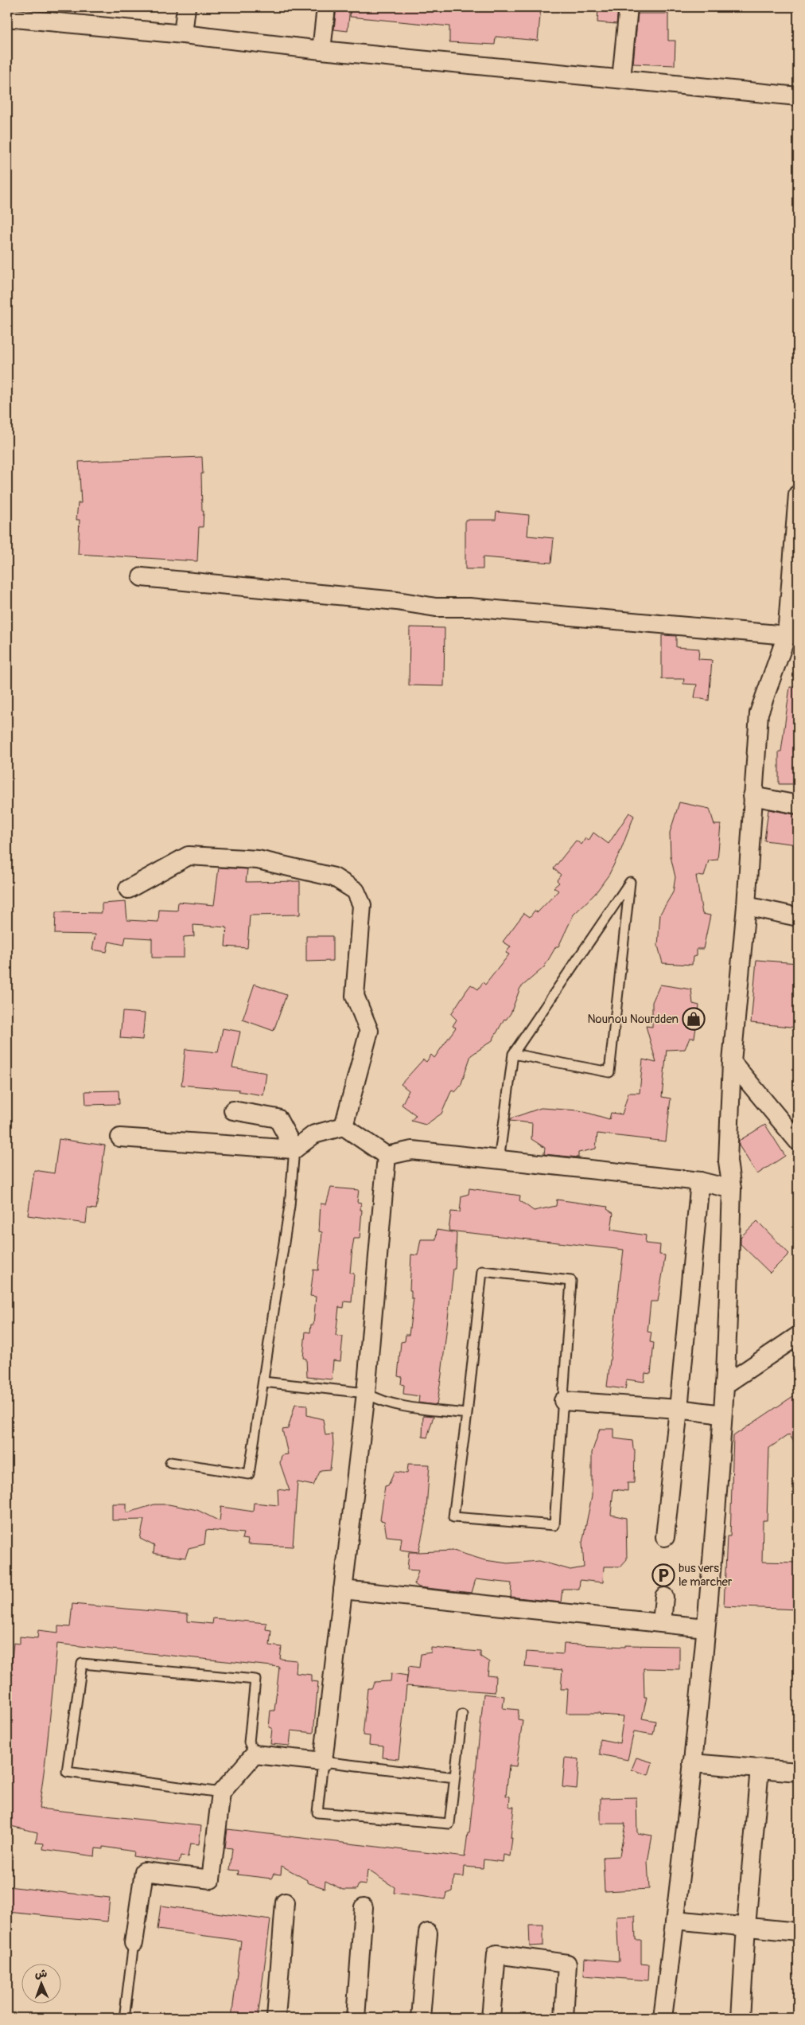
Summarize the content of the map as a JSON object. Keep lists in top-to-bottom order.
{
  "places": {
    "shop": ["Nounou Nourdden"],
    "parking": ["bus vers le marcher"]
  },
  "north": "top"
}
